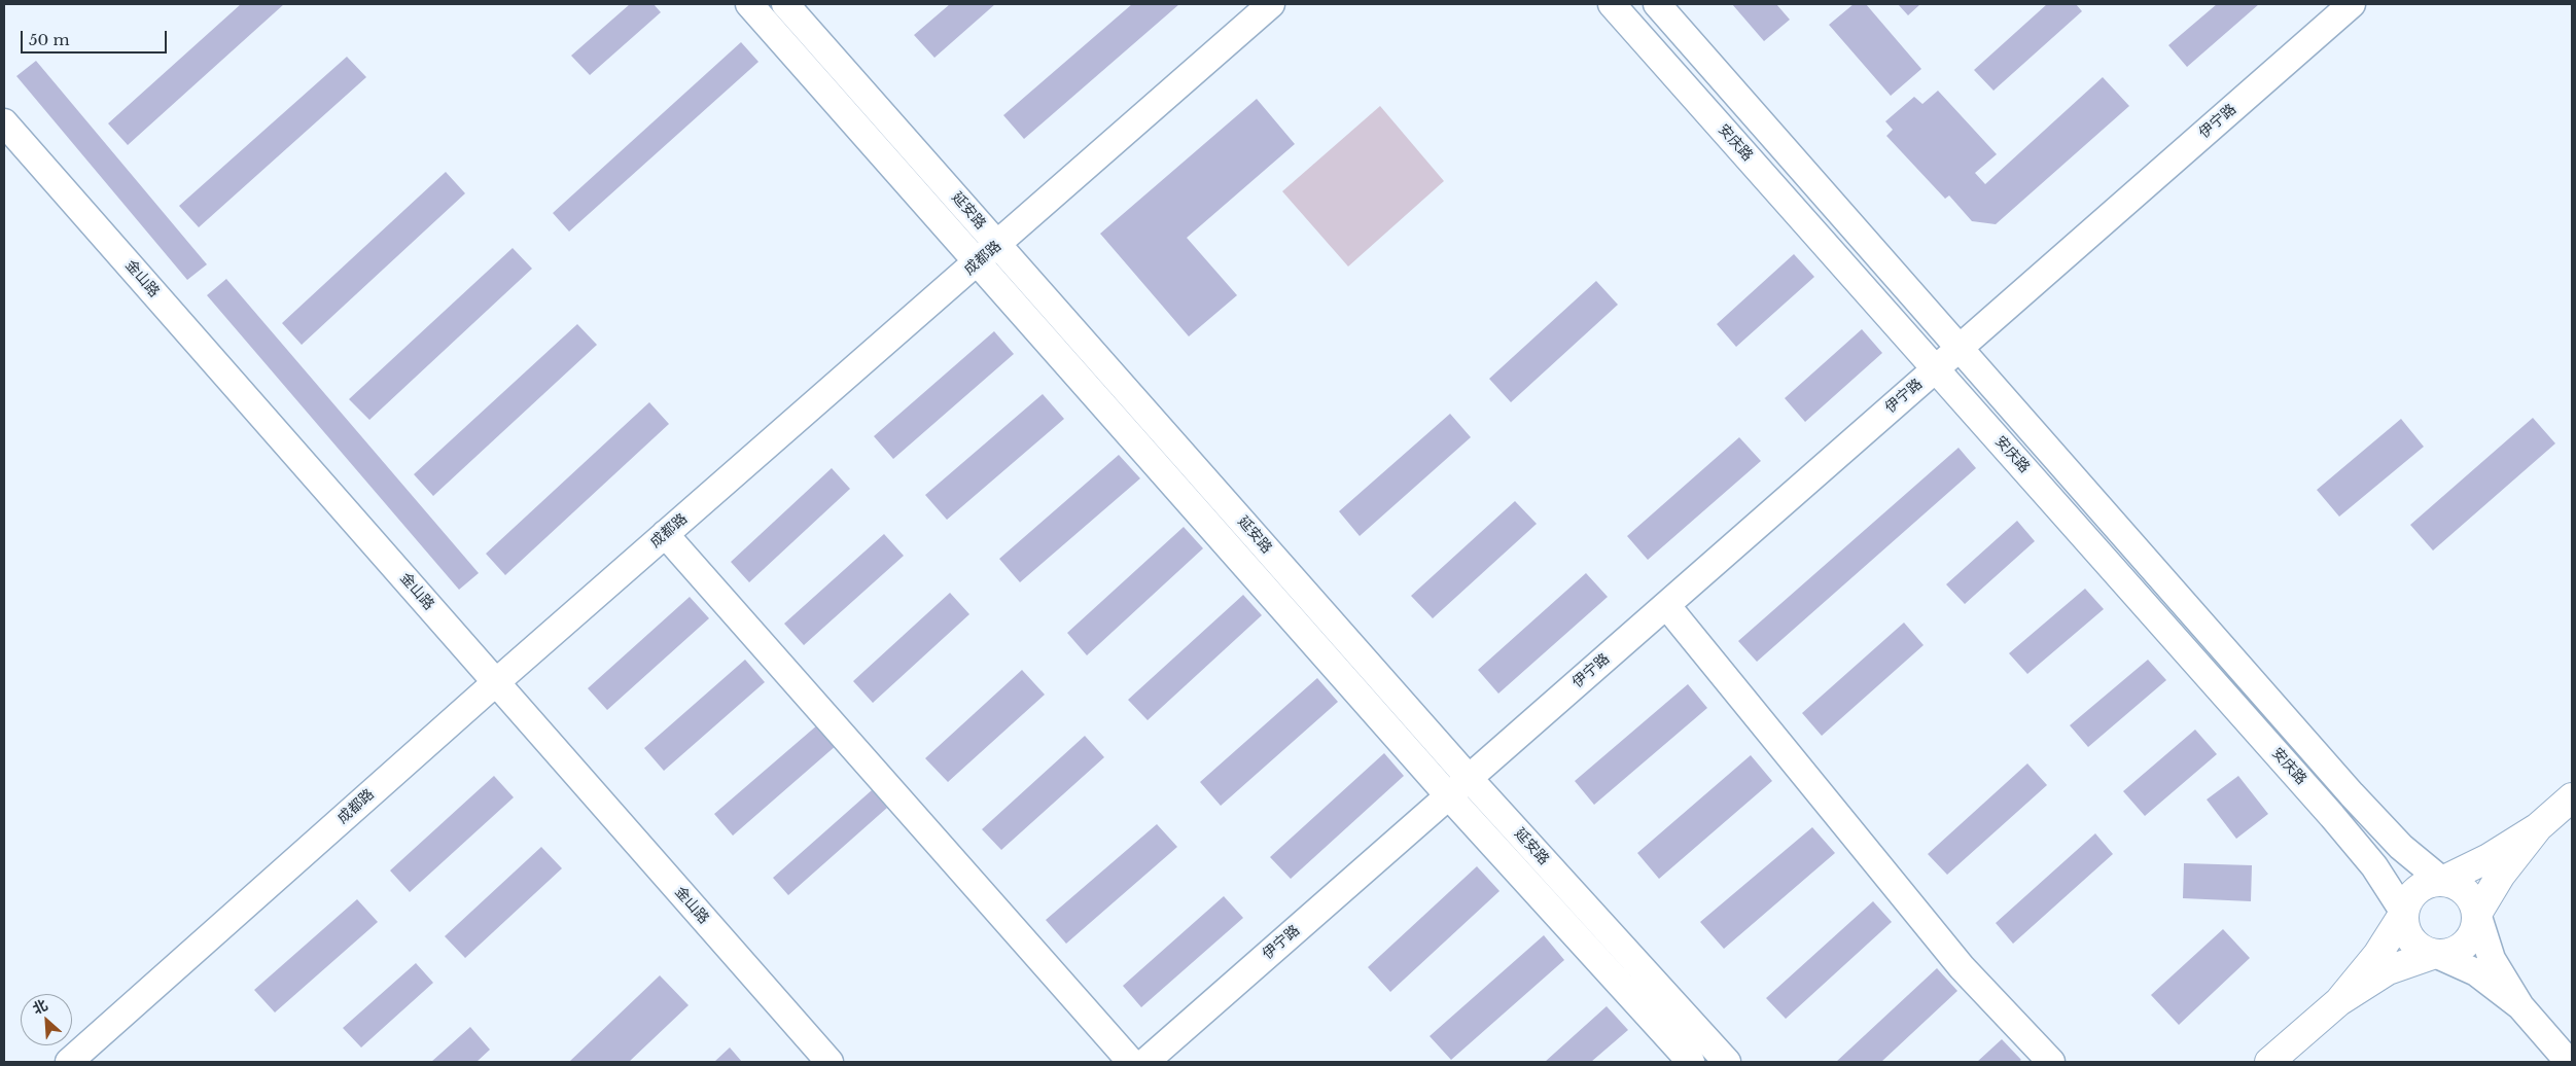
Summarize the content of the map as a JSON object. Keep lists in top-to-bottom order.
{
  "streets": {
    "street": [
      "伊宁路",
      "安庆路",
      "延安路",
      "成都路",
      "金山路"
    ]
  },
  "crossings": [
    ["伊宁路", "安庆路"],
    ["伊宁路", "延安路"],
    ["延安路", "成都路"],
    ["成都路", "金山路"]
  ],
  "scale_bar": "50 m",
  "north": "top left"
}
